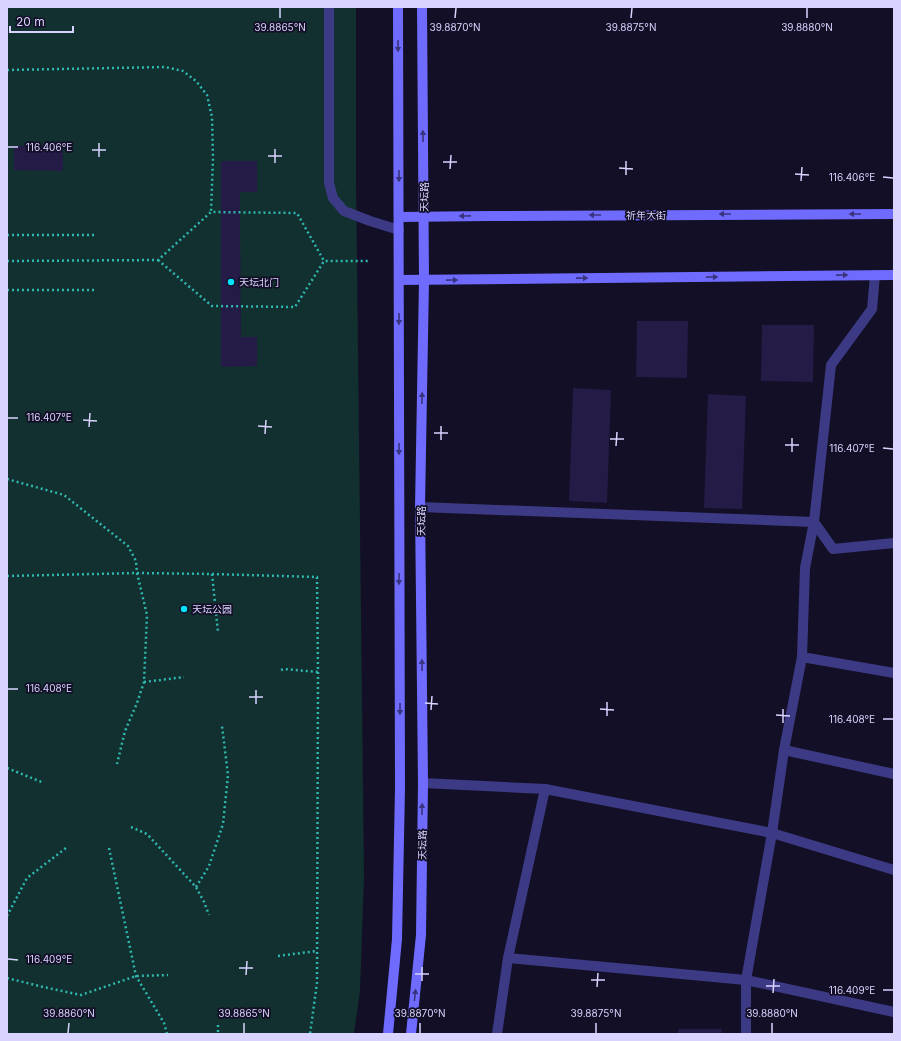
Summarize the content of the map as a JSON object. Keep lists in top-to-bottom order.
{
  "streets": {
    "street": ["天坛路", "祈年大街"]
  },
  "crossings": [
    ["天坛路", "祈年大街"]
  ],
  "places": ["天坛北门", "天坛公园"],
  "scale_bar": "20 m",
  "coordinates": [
    "39.8865°N",
    "39.8870°N",
    "39.8875°N",
    "39.8880°N",
    "116.406°E",
    "116.407°E",
    "116.408°E",
    "116.409°E",
    "39.8860°N"
  ]
}
